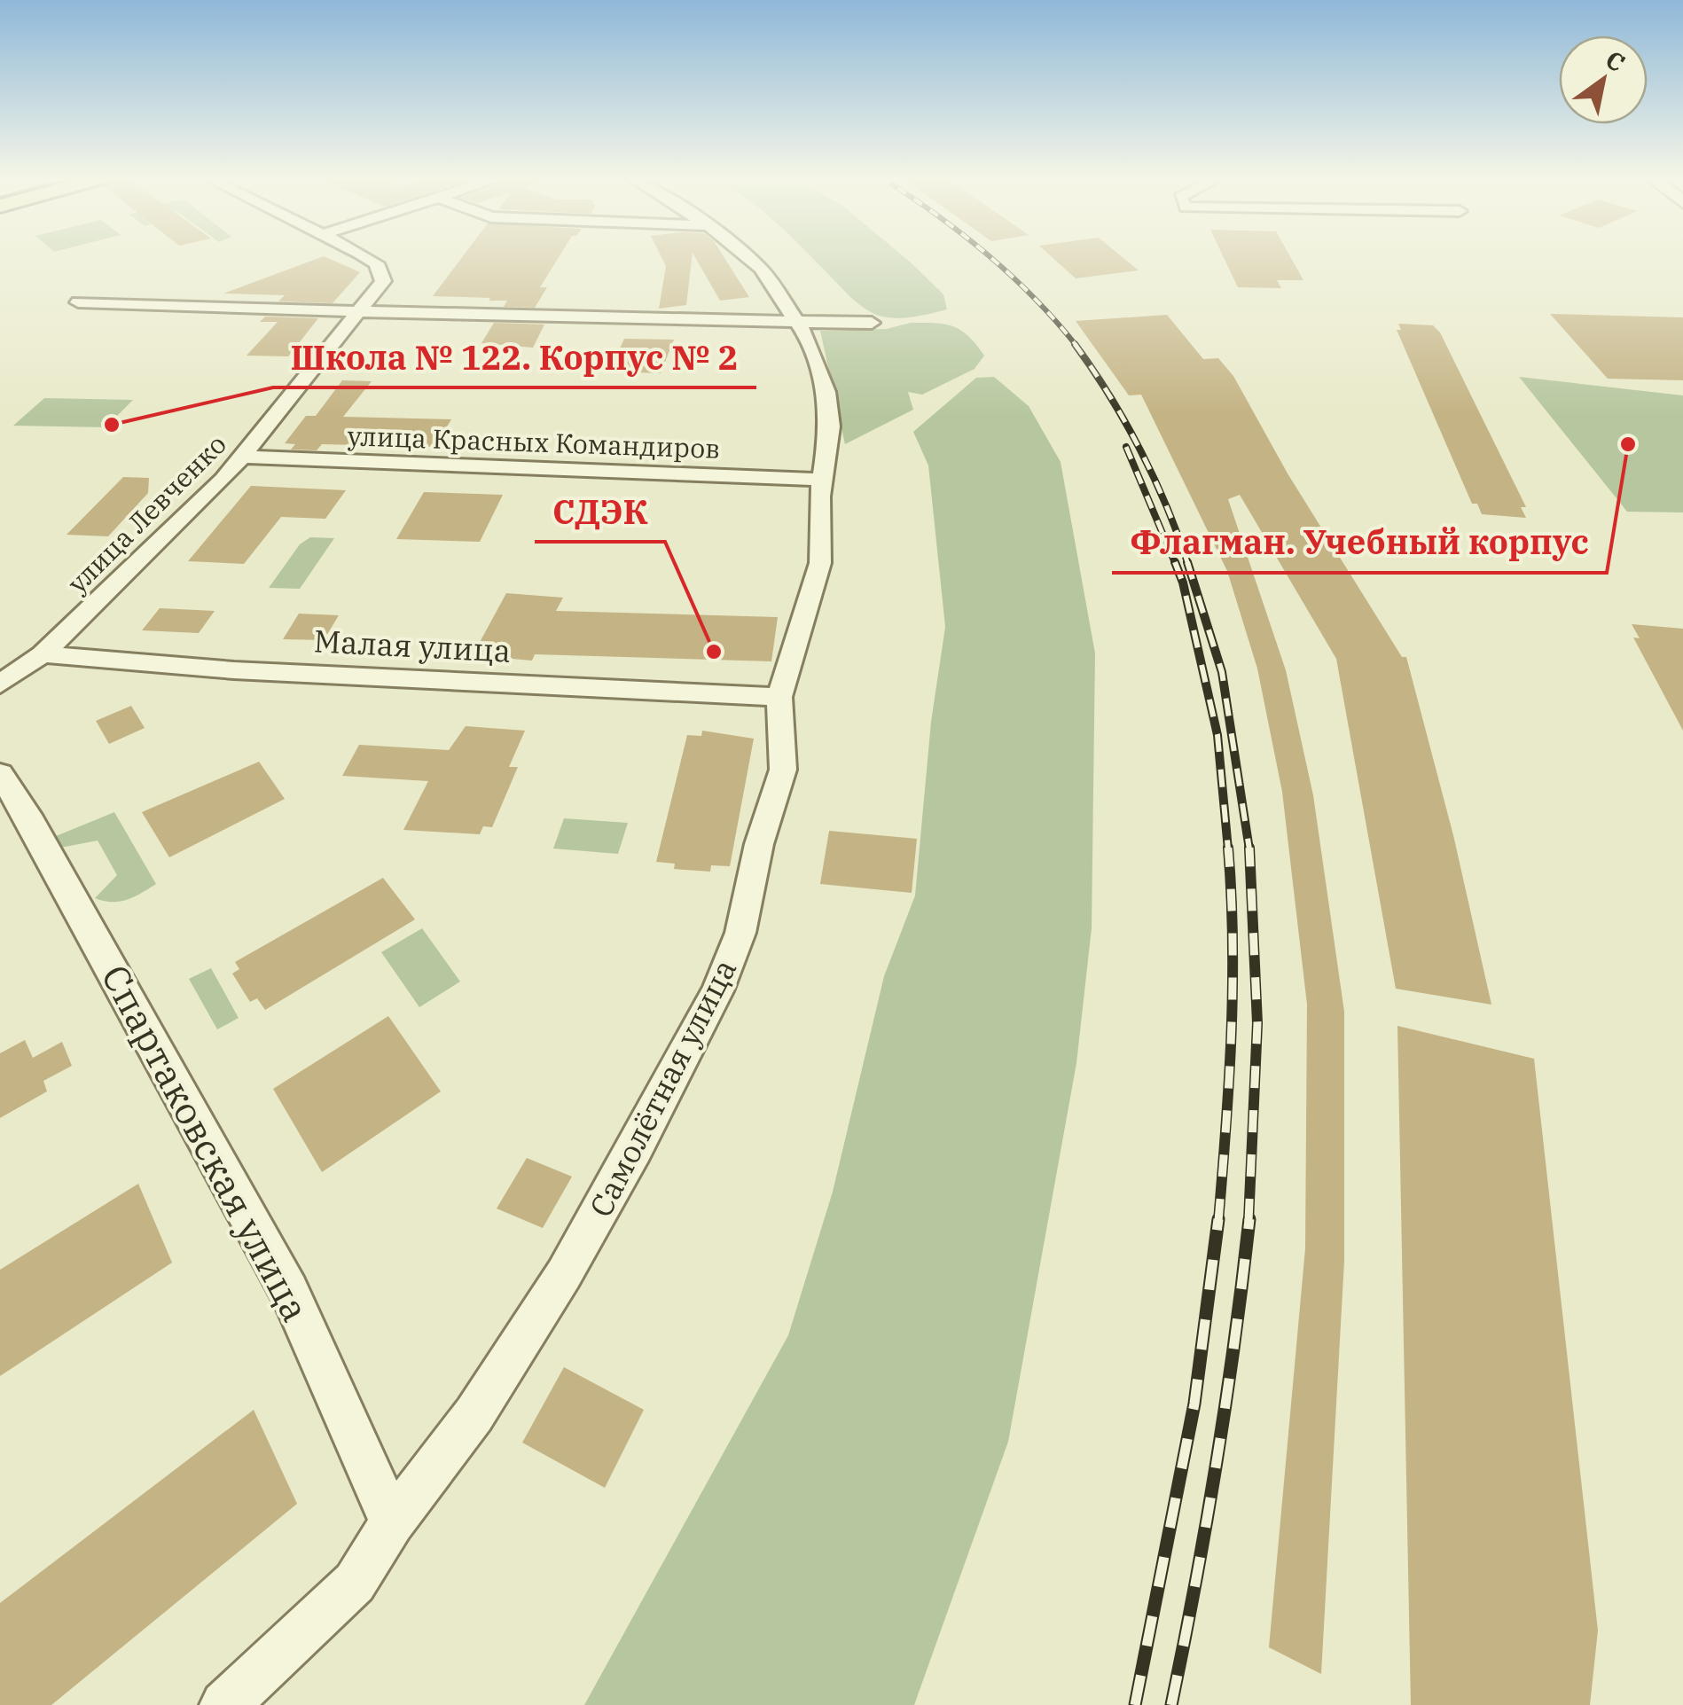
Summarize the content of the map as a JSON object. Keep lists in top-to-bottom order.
{
  "streets": {
    "street": [
      "улица Красных Командиров",
      "улица Левченко",
      "Малая улица",
      "Самолётная улица",
      "Спартаковская улица"
    ]
  },
  "crossings": [
    ["улица Красных Командиров", "улица Левченко"],
    ["улица Красных Командиров", "Самолётная улица"],
    ["улица Левченко", "Малая улица"],
    ["Малая улица", "Самолётная улица"],
    ["Самолётная улица", "Спартаковская улица"]
  ],
  "places": ["Школа № 122. Корпус № 2", "Флагман. Учебный корпус", "СДЭК"],
  "north": "top right"
}
